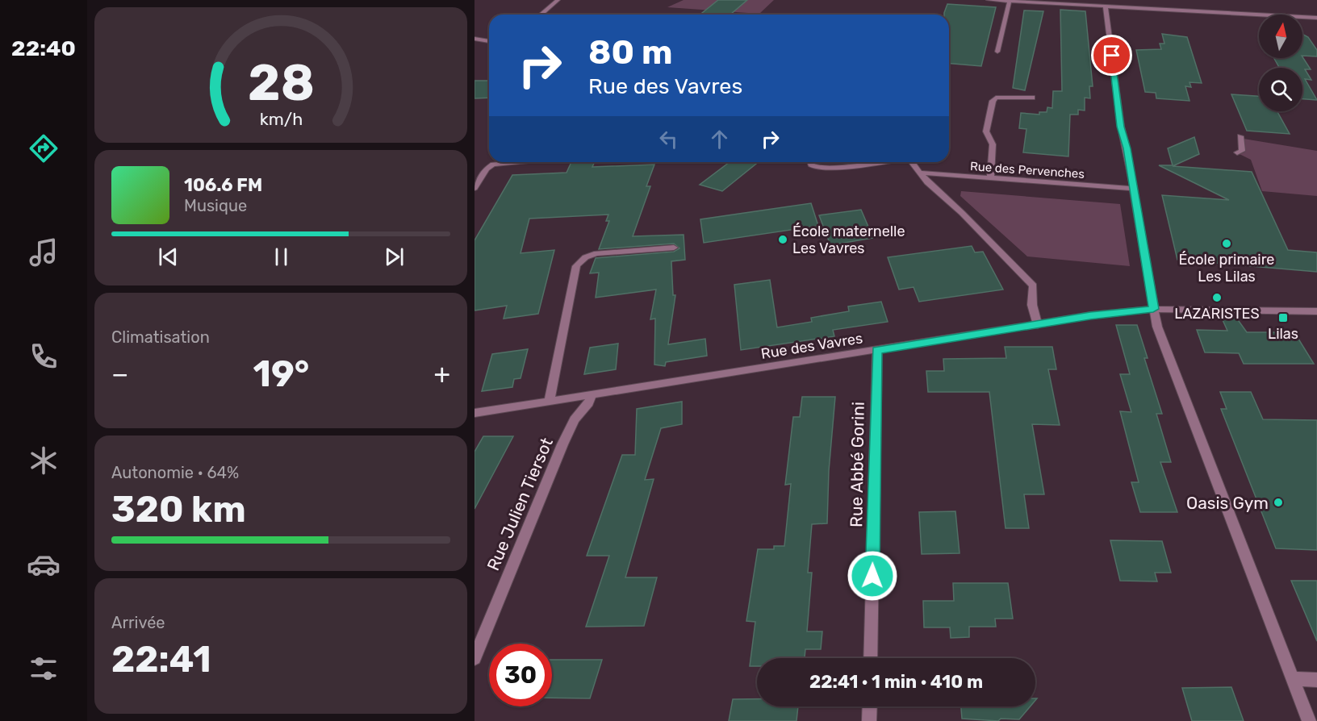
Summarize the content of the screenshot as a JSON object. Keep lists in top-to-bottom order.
{
  "streets": {
    "street": [
      "Rue des Pervenches",
      "Rue des Vavres",
      "Rue Abbé Gorini",
      "Rue Julien Tiersot"
    ]
  },
  "crossings": [
    ["Rue des Vavres", "Rue Abbé Gorini"],
    ["Rue des Vavres", "Rue Julien Tiersot"]
  ],
  "places": {
    "other": [
      "École maternelle Les Vavres",
      "École primaire Les Lilas",
      "LAZARISTES",
      "Oasis Gym"
    ],
    "transit": ["Lilas"]
  },
  "north": "top",
  "page": {
    "tabs": "22:40",
    "turn": ["80 m", "Rue des Vavres"],
    "song": ["106.6 FM", "Musique"],
    "tile": [
      "Climatisation",
      ["Autonomie · 64%", "320 km"],
      ["Arrivée", "22:41"]
    ],
    "heat": ["−", "19°", "+"],
    "limit": "30",
    "trip": "22:41 · 1 min · 410 m",
    "gauge": ["28", "km/h"]
  }
}
